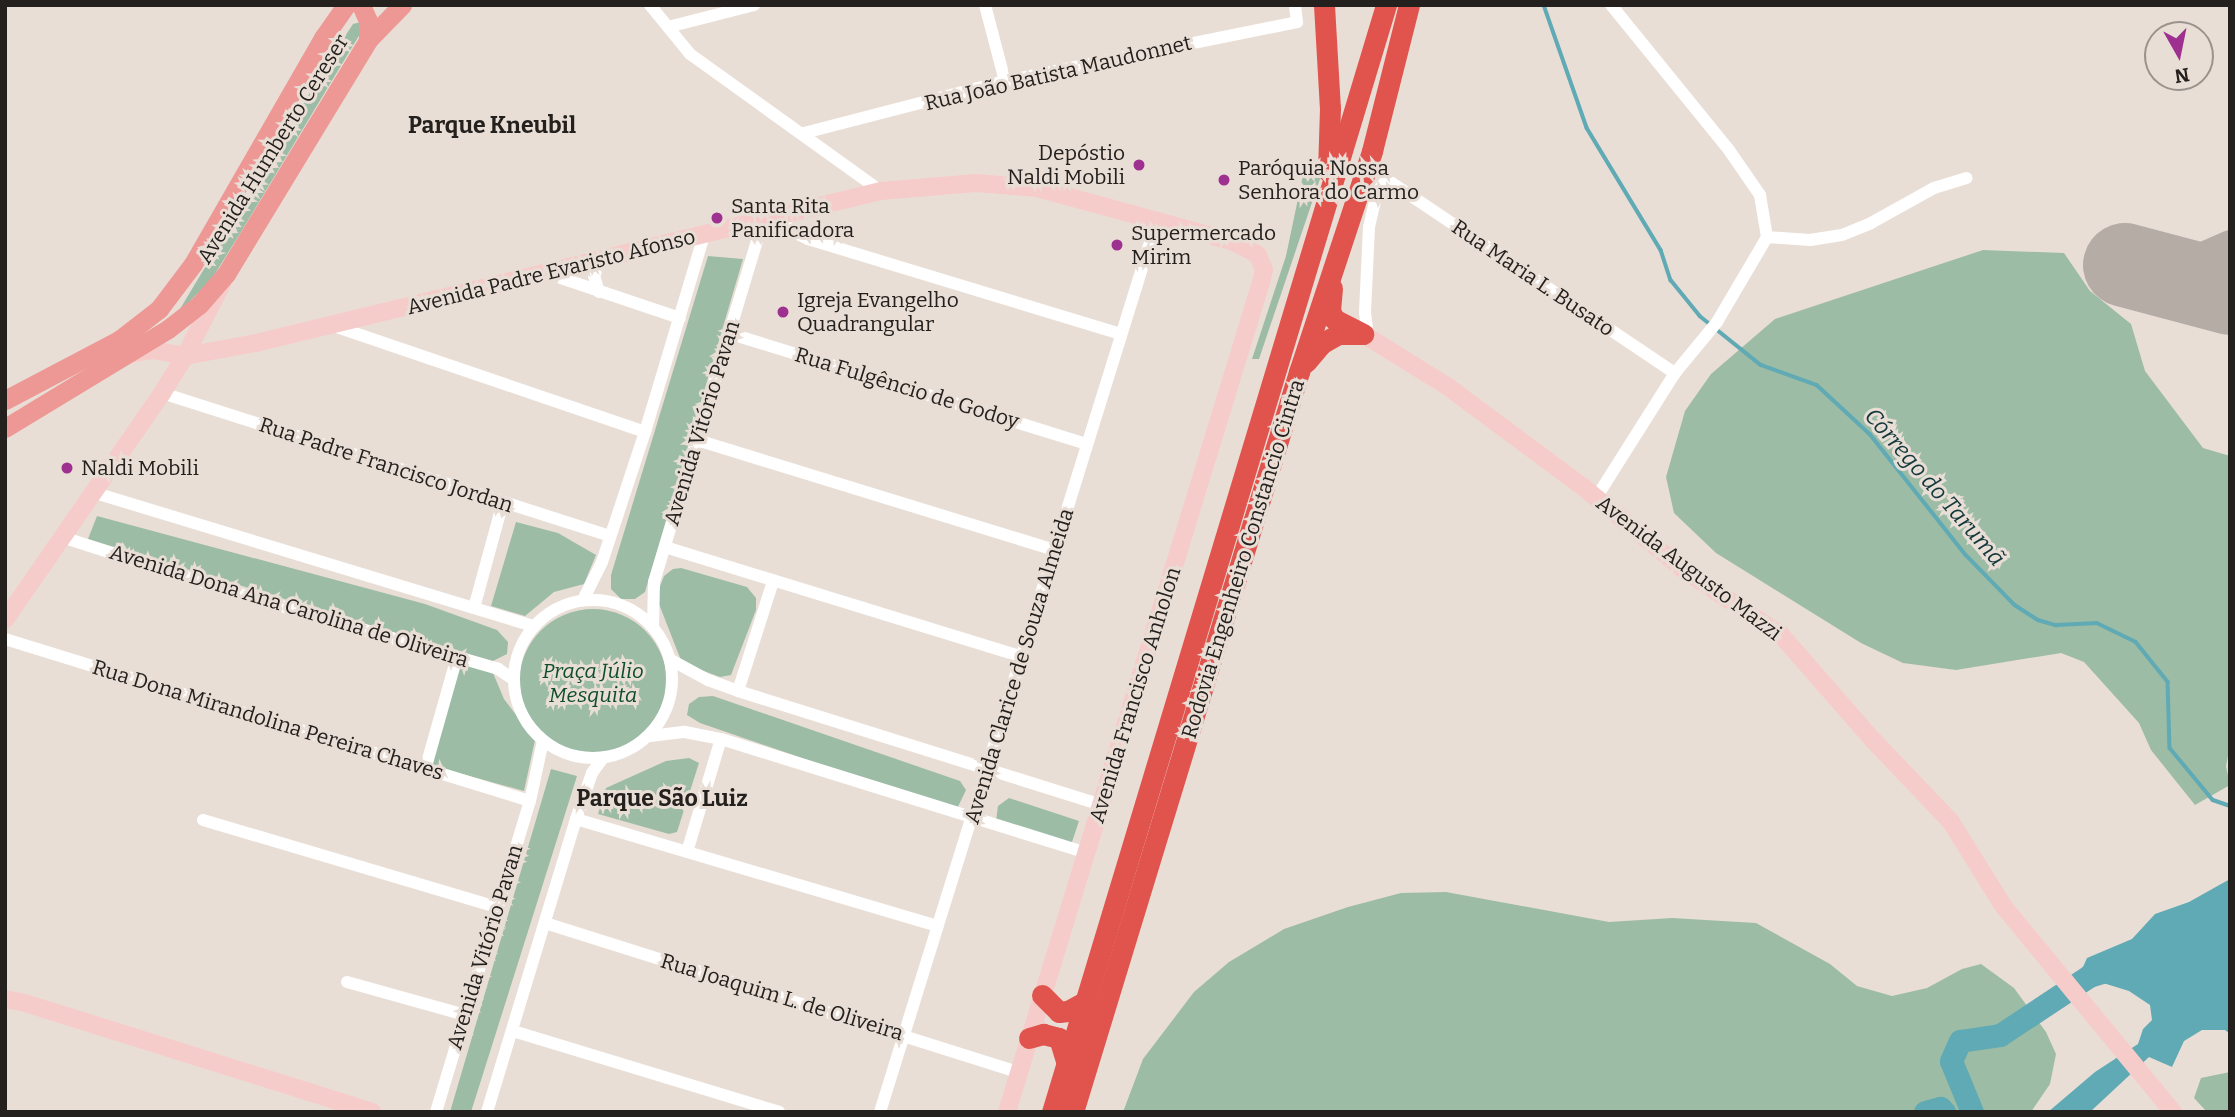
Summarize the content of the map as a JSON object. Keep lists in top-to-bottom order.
{
  "streets": {
    "highway": ["Rodovia Engenheiro Constancio Cintra"],
    "main road": ["Avenida Humberto Cereser"],
    "street": [
      "Rua João Batista Maudonnet",
      "Avenida Padre Evaristo Afonso",
      "Rua Maria L. Busato",
      "Rua Fulgêncio de Godoy",
      "Avenida Vitório Pavan",
      "Rua Padre Francisco Jordan",
      "Avenida Augusto Mazzi",
      "Avenida Dona Ana Carolina de Oliveira",
      "Avenida Clarice de Souza Almeida",
      "Avenida Francisco Anholon",
      "Rua Dona Mirandolina Pereira Chaves",
      "Rua Joaquim L. de Oliveira"
    ]
  },
  "crossings": [
    ["Avenida Padre Evaristo Afonso", "Avenida Vitório Pavan"],
    ["Avenida Padre Evaristo Afonso", "Avenida Clarice de Souza Almeida"],
    ["Avenida Padre Evaristo Afonso", "Avenida Francisco Anholon"],
    ["Rua Maria L. Busato", "Avenida Augusto Mazzi"],
    ["Rua Fulgêncio de Godoy", "Avenida Vitório Pavan"],
    ["Rua Fulgêncio de Godoy", "Avenida Clarice de Souza Almeida"],
    ["Avenida Vitório Pavan", "Avenida Dona Ana Carolina de Oliveira"],
    ["Avenida Vitório Pavan", "Rua Dona Mirandolina Pereira Chaves"],
    ["Avenida Clarice de Souza Almeida", "Rua Joaquim L. de Oliveira"],
    ["Avenida Francisco Anholon", "Rua Joaquim L. de Oliveira"]
  ],
  "districts": ["Parque Kneubil", "Parque São Luiz"],
  "water": ["Córrego do Tarumã"],
  "parks": ["Praça Júlio Mesquita"],
  "places": [
    "Depóstio Naldi Mobili",
    "Paróquia Nossa Senhora do Carmo",
    "Santa Rita Panificadora",
    "Supermercado Mirim",
    "Igreja Evangelho Quadrangular",
    "Naldi Mobili"
  ],
  "north": "bottom"
}
